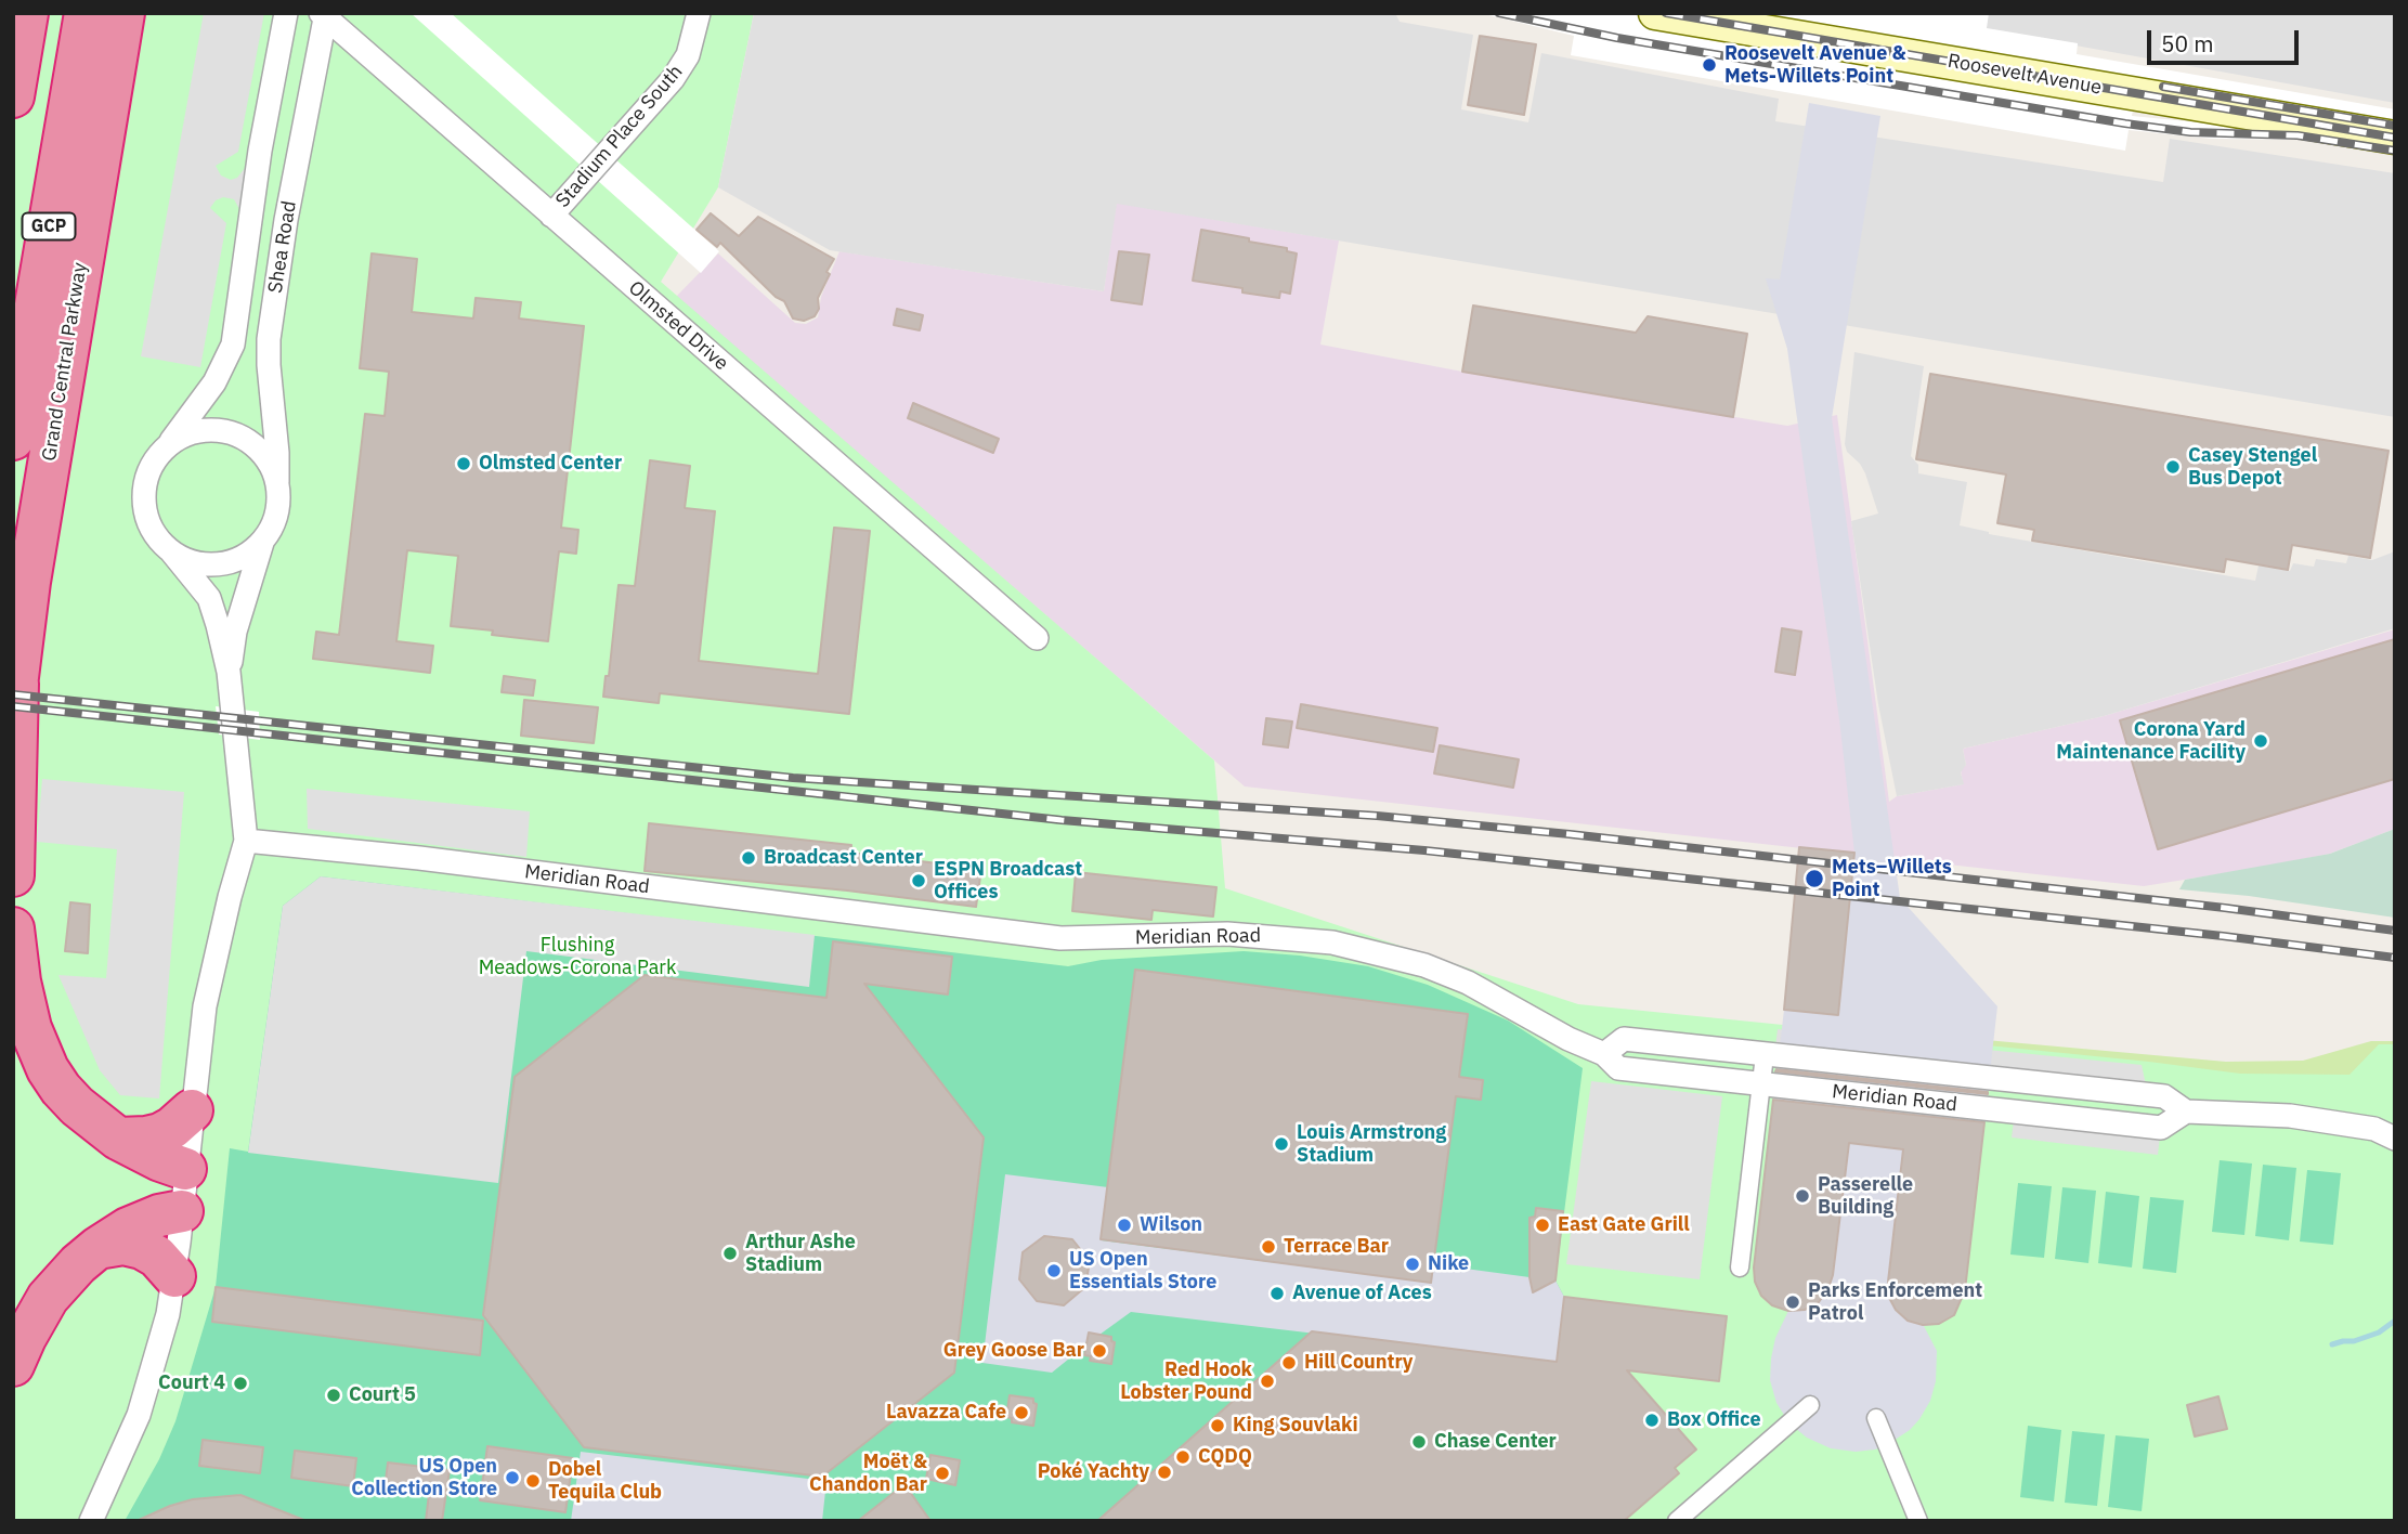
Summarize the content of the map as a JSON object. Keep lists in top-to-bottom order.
{
  "streets": {
    "highway": ["GCP", "Grand Central Parkway"],
    "main road": ["Roosevelt Avenue"],
    "street": [
      "Stadium Place South",
      "Shea Road",
      "Olmsted Drive",
      "Meridian Road"
    ]
  },
  "crossings": [
    ["Stadium Place South", "Olmsted Drive"],
    ["Shea Road", "Olmsted Drive"]
  ],
  "parks": ["Flushing Meadows-Corona Park"],
  "places": [
    "Roosevelt Avenue & Mets-Willets Point",
    "Olmsted Center",
    "Casey Stengel Bus Depot",
    "Corona Yard Maintenance Facility",
    "Broadcast Center",
    "Mets–Willets Point",
    "ESPN Broadcast Offices",
    "Louis Armstrong Stadium",
    "Passerelle Building",
    "Wilson",
    "East Gate Grill",
    "Terrace Bar",
    "Arthur Ashe Stadium",
    "Nike",
    "US Open Essentials Store",
    "Avenue of Aces",
    "Parks Enforcement Patrol",
    "Grey Goose Bar",
    "Hill Country",
    "Red Hook Lobster Pound",
    "Court 4",
    "Court 5",
    "Lavazza Cafe",
    "Box Office",
    "King Souvlaki",
    "Chase Center",
    "CQDQ",
    "Poké Yachty",
    "Moët & Chandon Bar",
    "US Open Collection Store",
    "Dobel Tequila Club"
  ],
  "scale_bar": "50 m"
}
